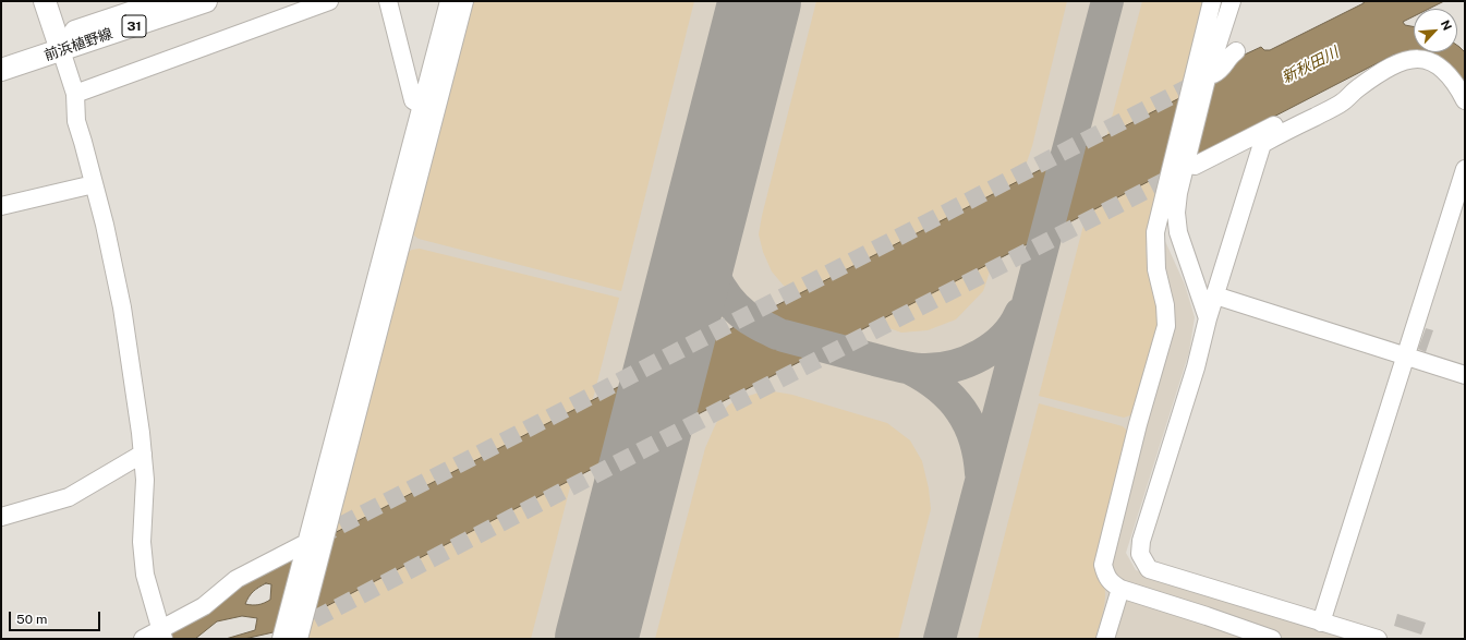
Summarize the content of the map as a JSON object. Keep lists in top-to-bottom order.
{
  "streets": {
    "main road": ["31", "前浜植野線"]
  },
  "water": ["新秋田川"],
  "scale_bar": "50 m",
  "north": "top right"
}
